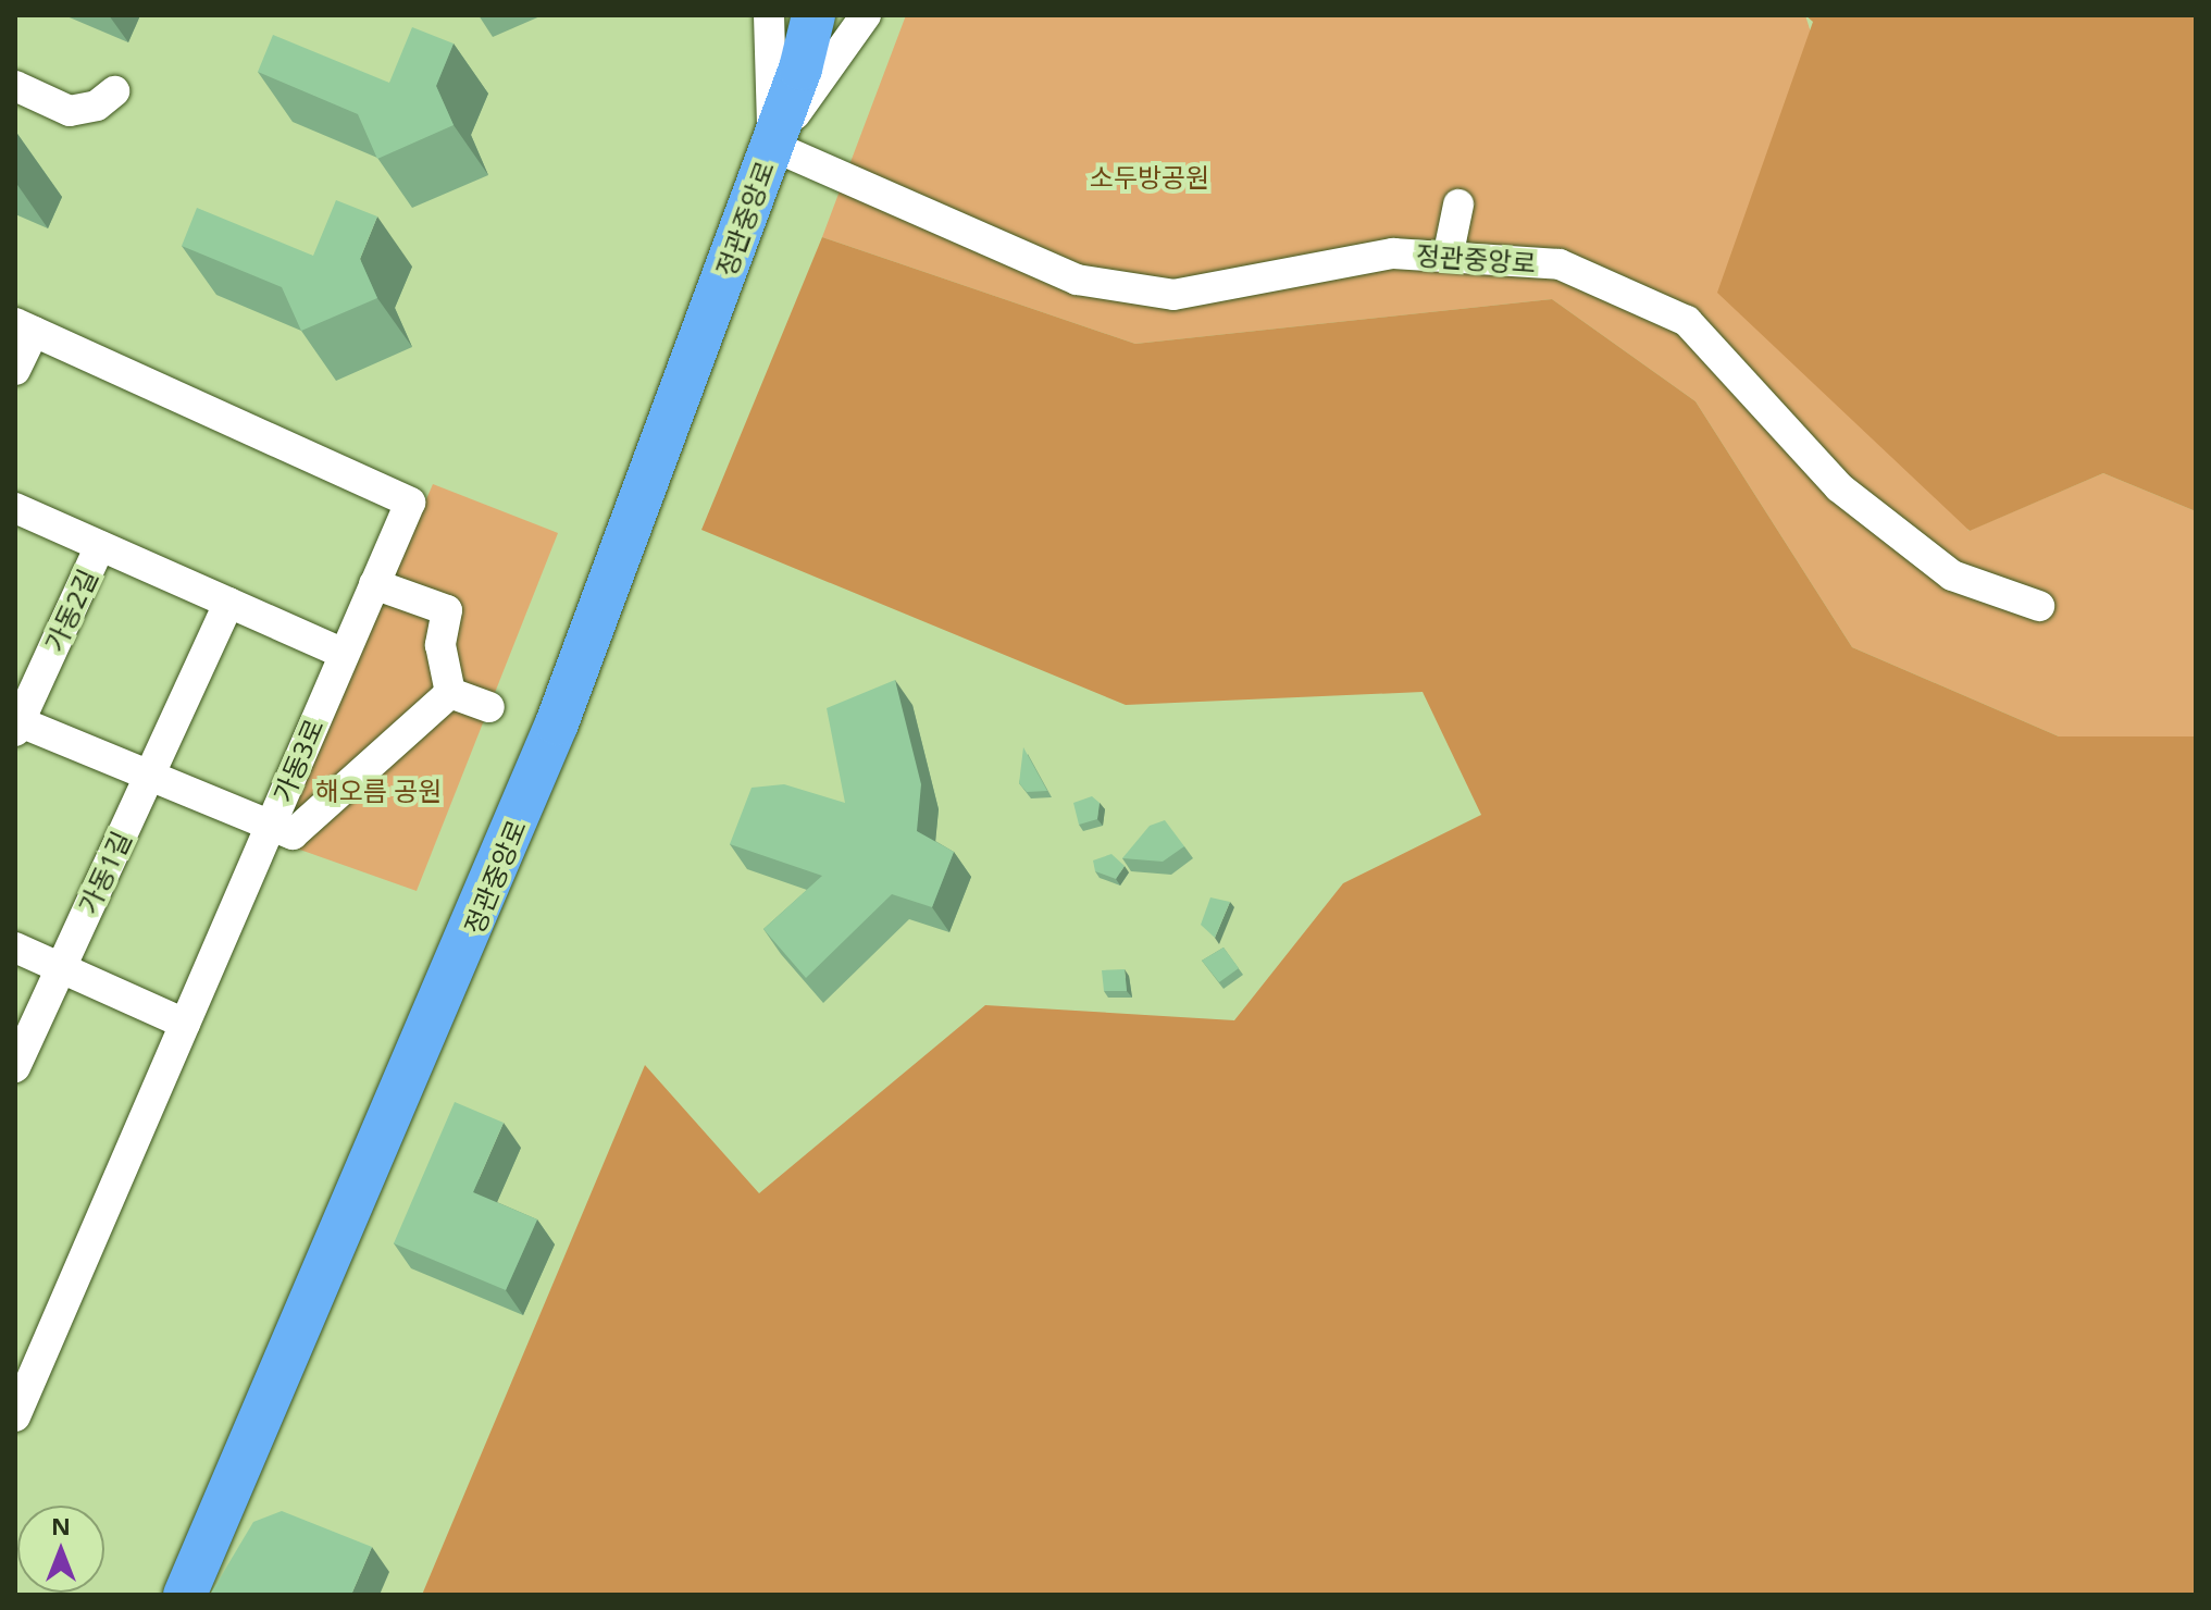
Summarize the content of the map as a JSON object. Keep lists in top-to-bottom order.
{
  "streets": {
    "highway": ["정관중앙로"],
    "street": ["가동2길", "가동3로", "가동1길"]
  },
  "crossings": [
    ["가동2길", "가동3로"]
  ],
  "parks": ["소두방공원", "해오름 공원"],
  "north": "top"
}
